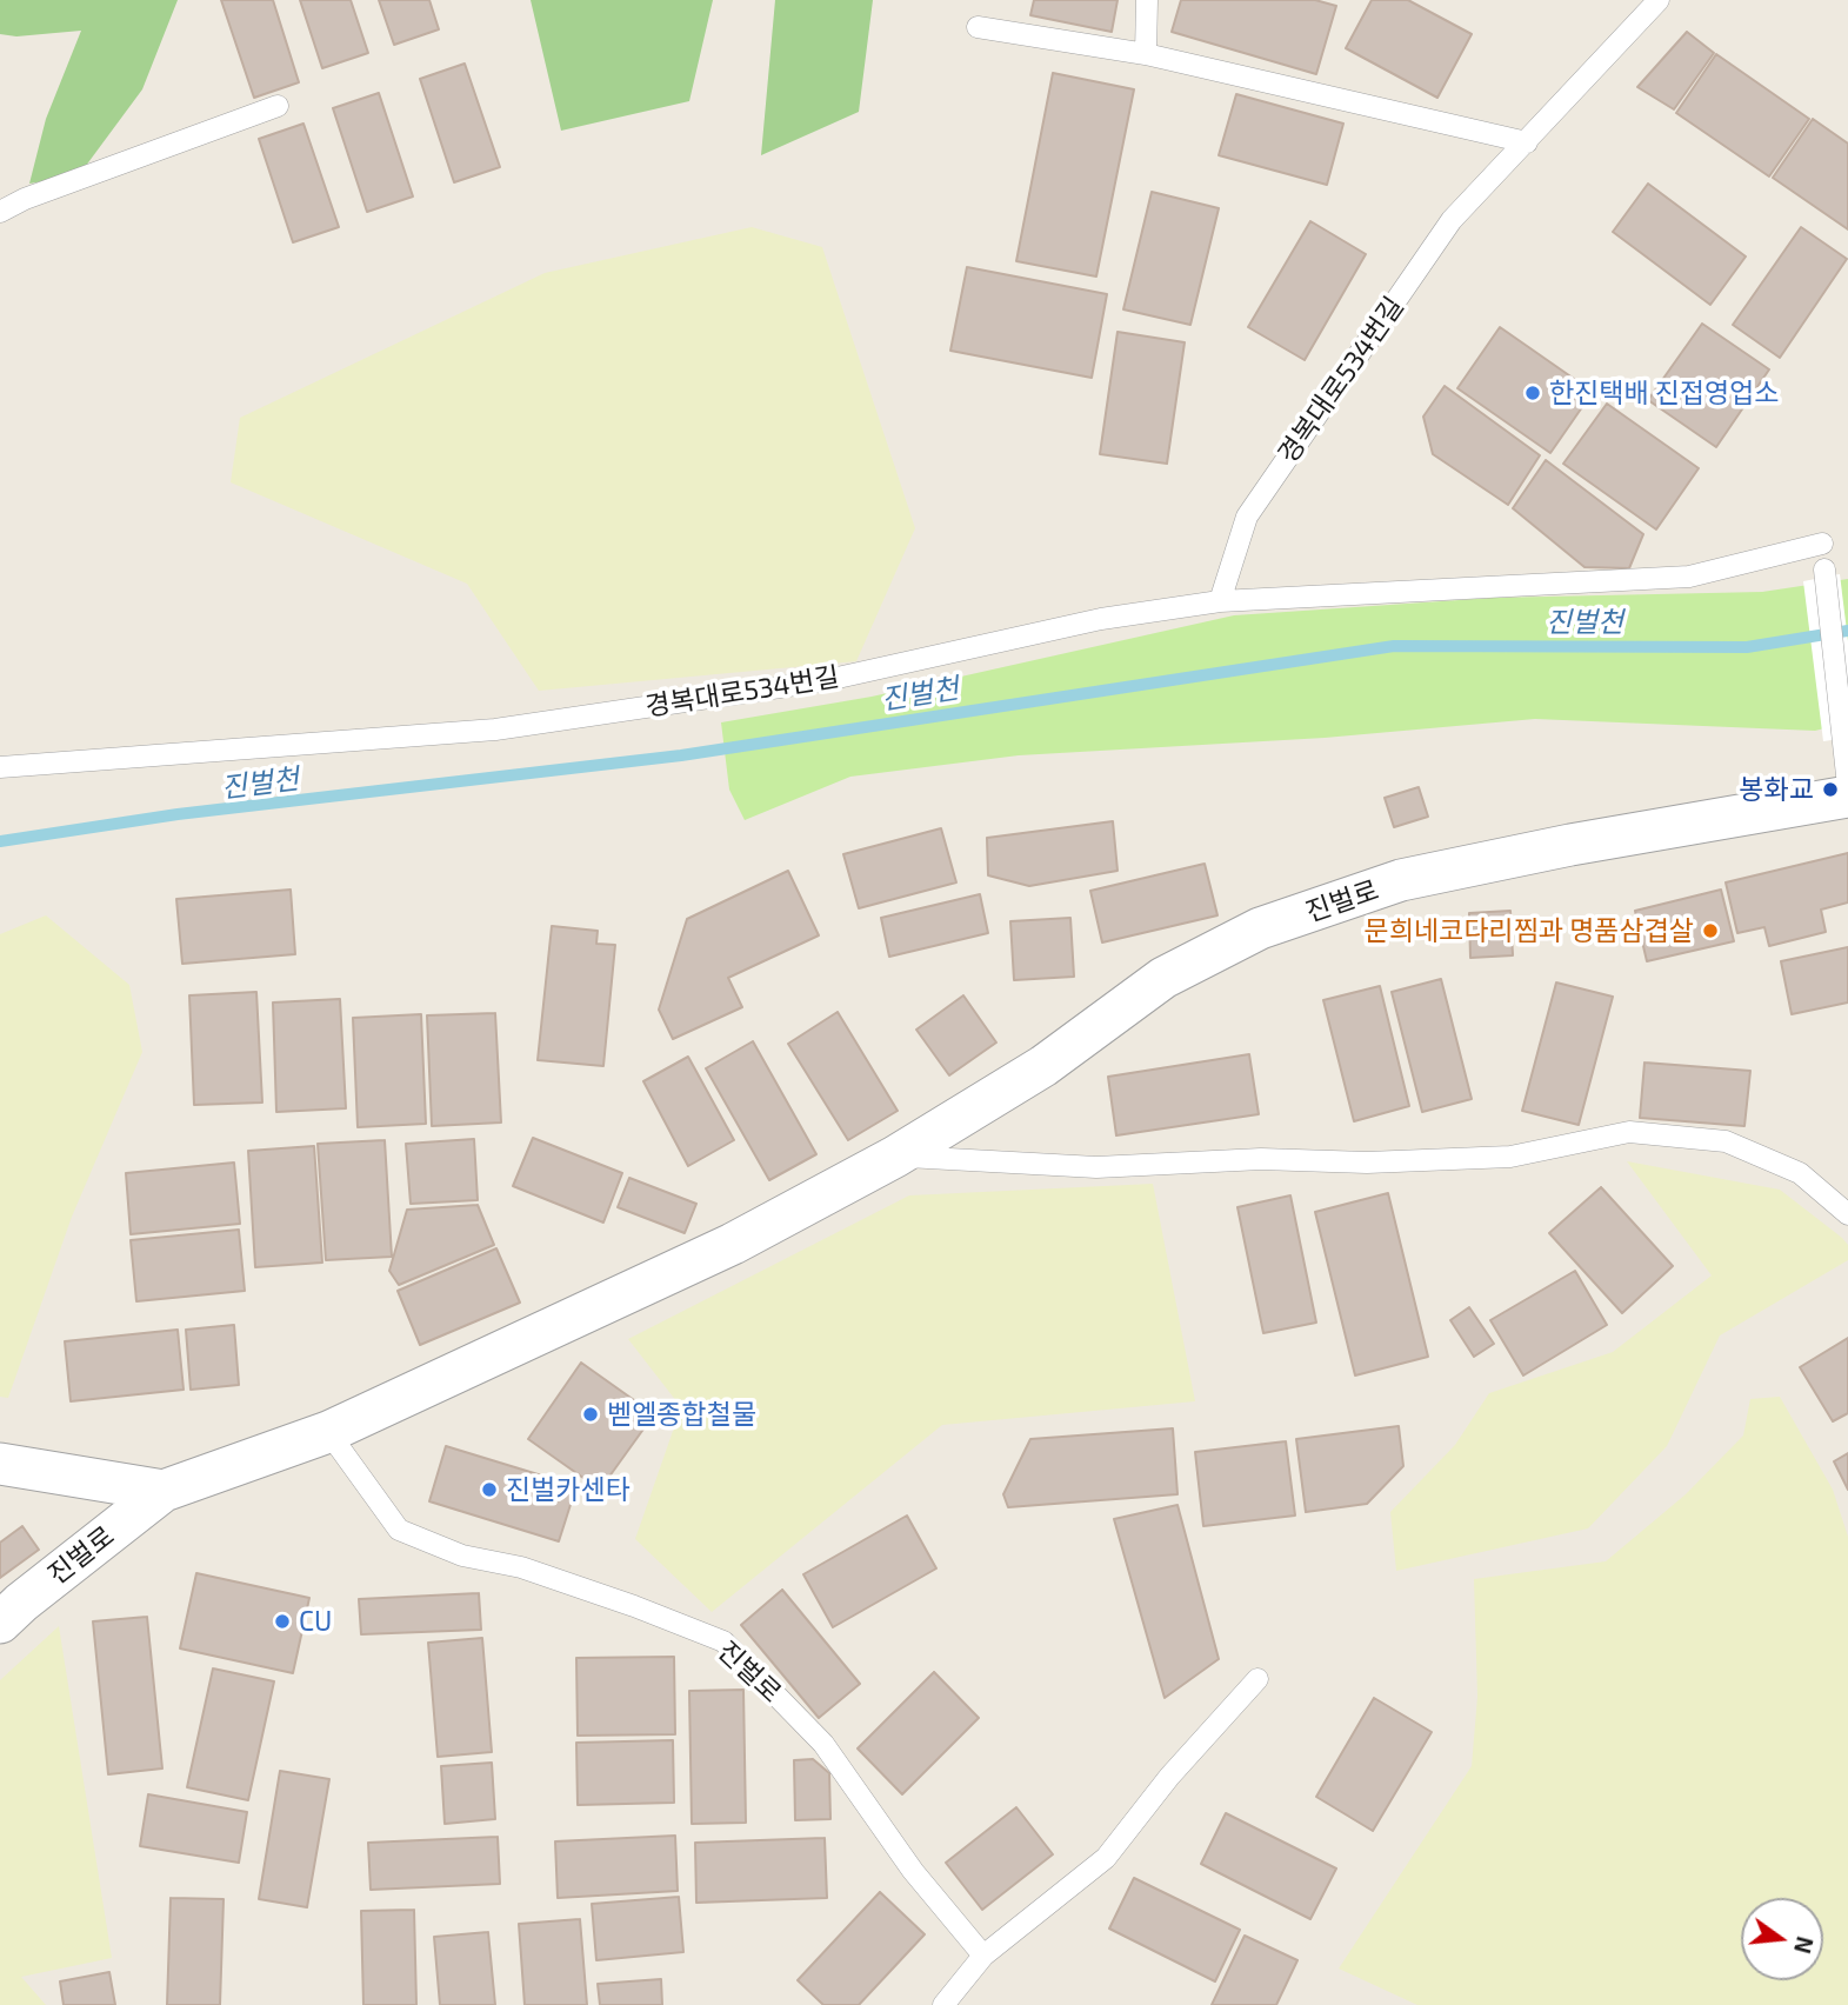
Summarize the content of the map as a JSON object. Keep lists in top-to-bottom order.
{
  "streets": {
    "street": ["진벌로"],
    "lane": ["경복대로534번길"]
  },
  "water": ["진벌천"],
  "places": [
    "한진택배 진접영업소",
    "봉화교",
    "문희네코다리찜과 명품삼겹살",
    "벧엘종합철물",
    "진벌카센타",
    "CU"
  ],
  "north": "right"
}
